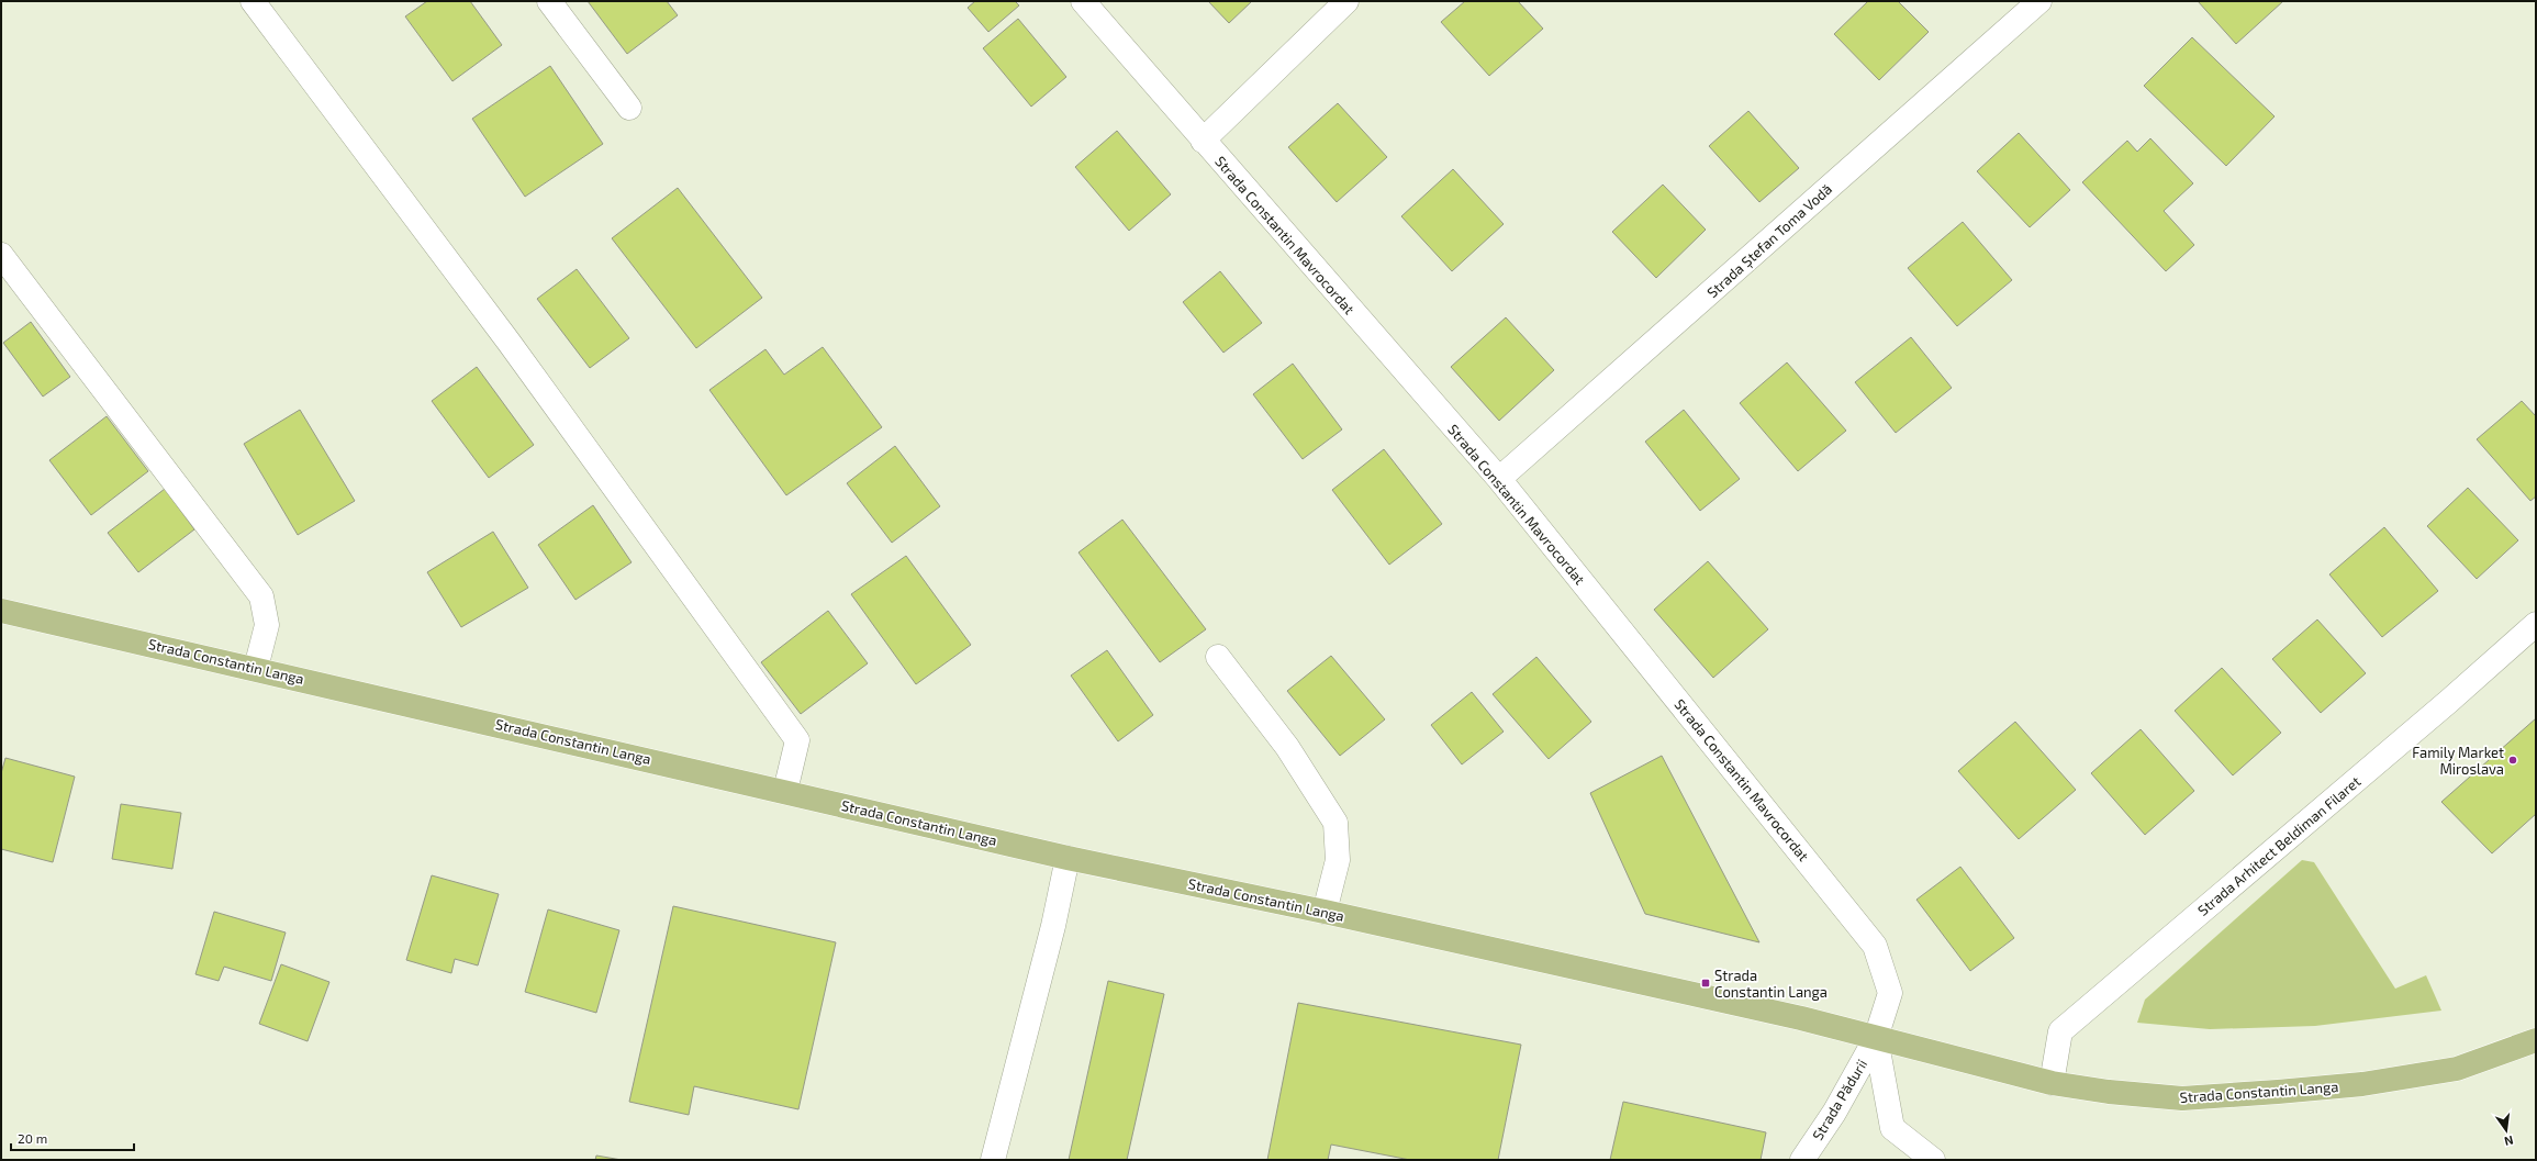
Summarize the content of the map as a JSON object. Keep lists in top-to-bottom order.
{
  "streets": {
    "main road": ["Strada Constantin Langa"],
    "street": [
      "Strada Constantin Mavrocordat",
      "Strada Ștefan Toma Vodă",
      "Strada Arhitect Beldiman Filaret",
      "Strada Pădurii"
    ]
  },
  "crossings": [
    ["Strada Constantin Mavrocordat", "Strada Ștefan Toma Vodă"],
    ["Strada Constantin Mavrocordat", "Strada Constantin Langa"],
    ["Strada Constantin Mavrocordat", "Strada Pădurii"],
    ["Strada Constantin Langa", "Strada Arhitect Beldiman Filaret"],
    ["Strada Constantin Langa", "Strada Pădurii"]
  ],
  "places": {
    "other": ["Family Market Miroslava"],
    "transit": ["Strada Constantin Langa"]
  },
  "scale_bar": "20 m",
  "north": "bottom"
}
